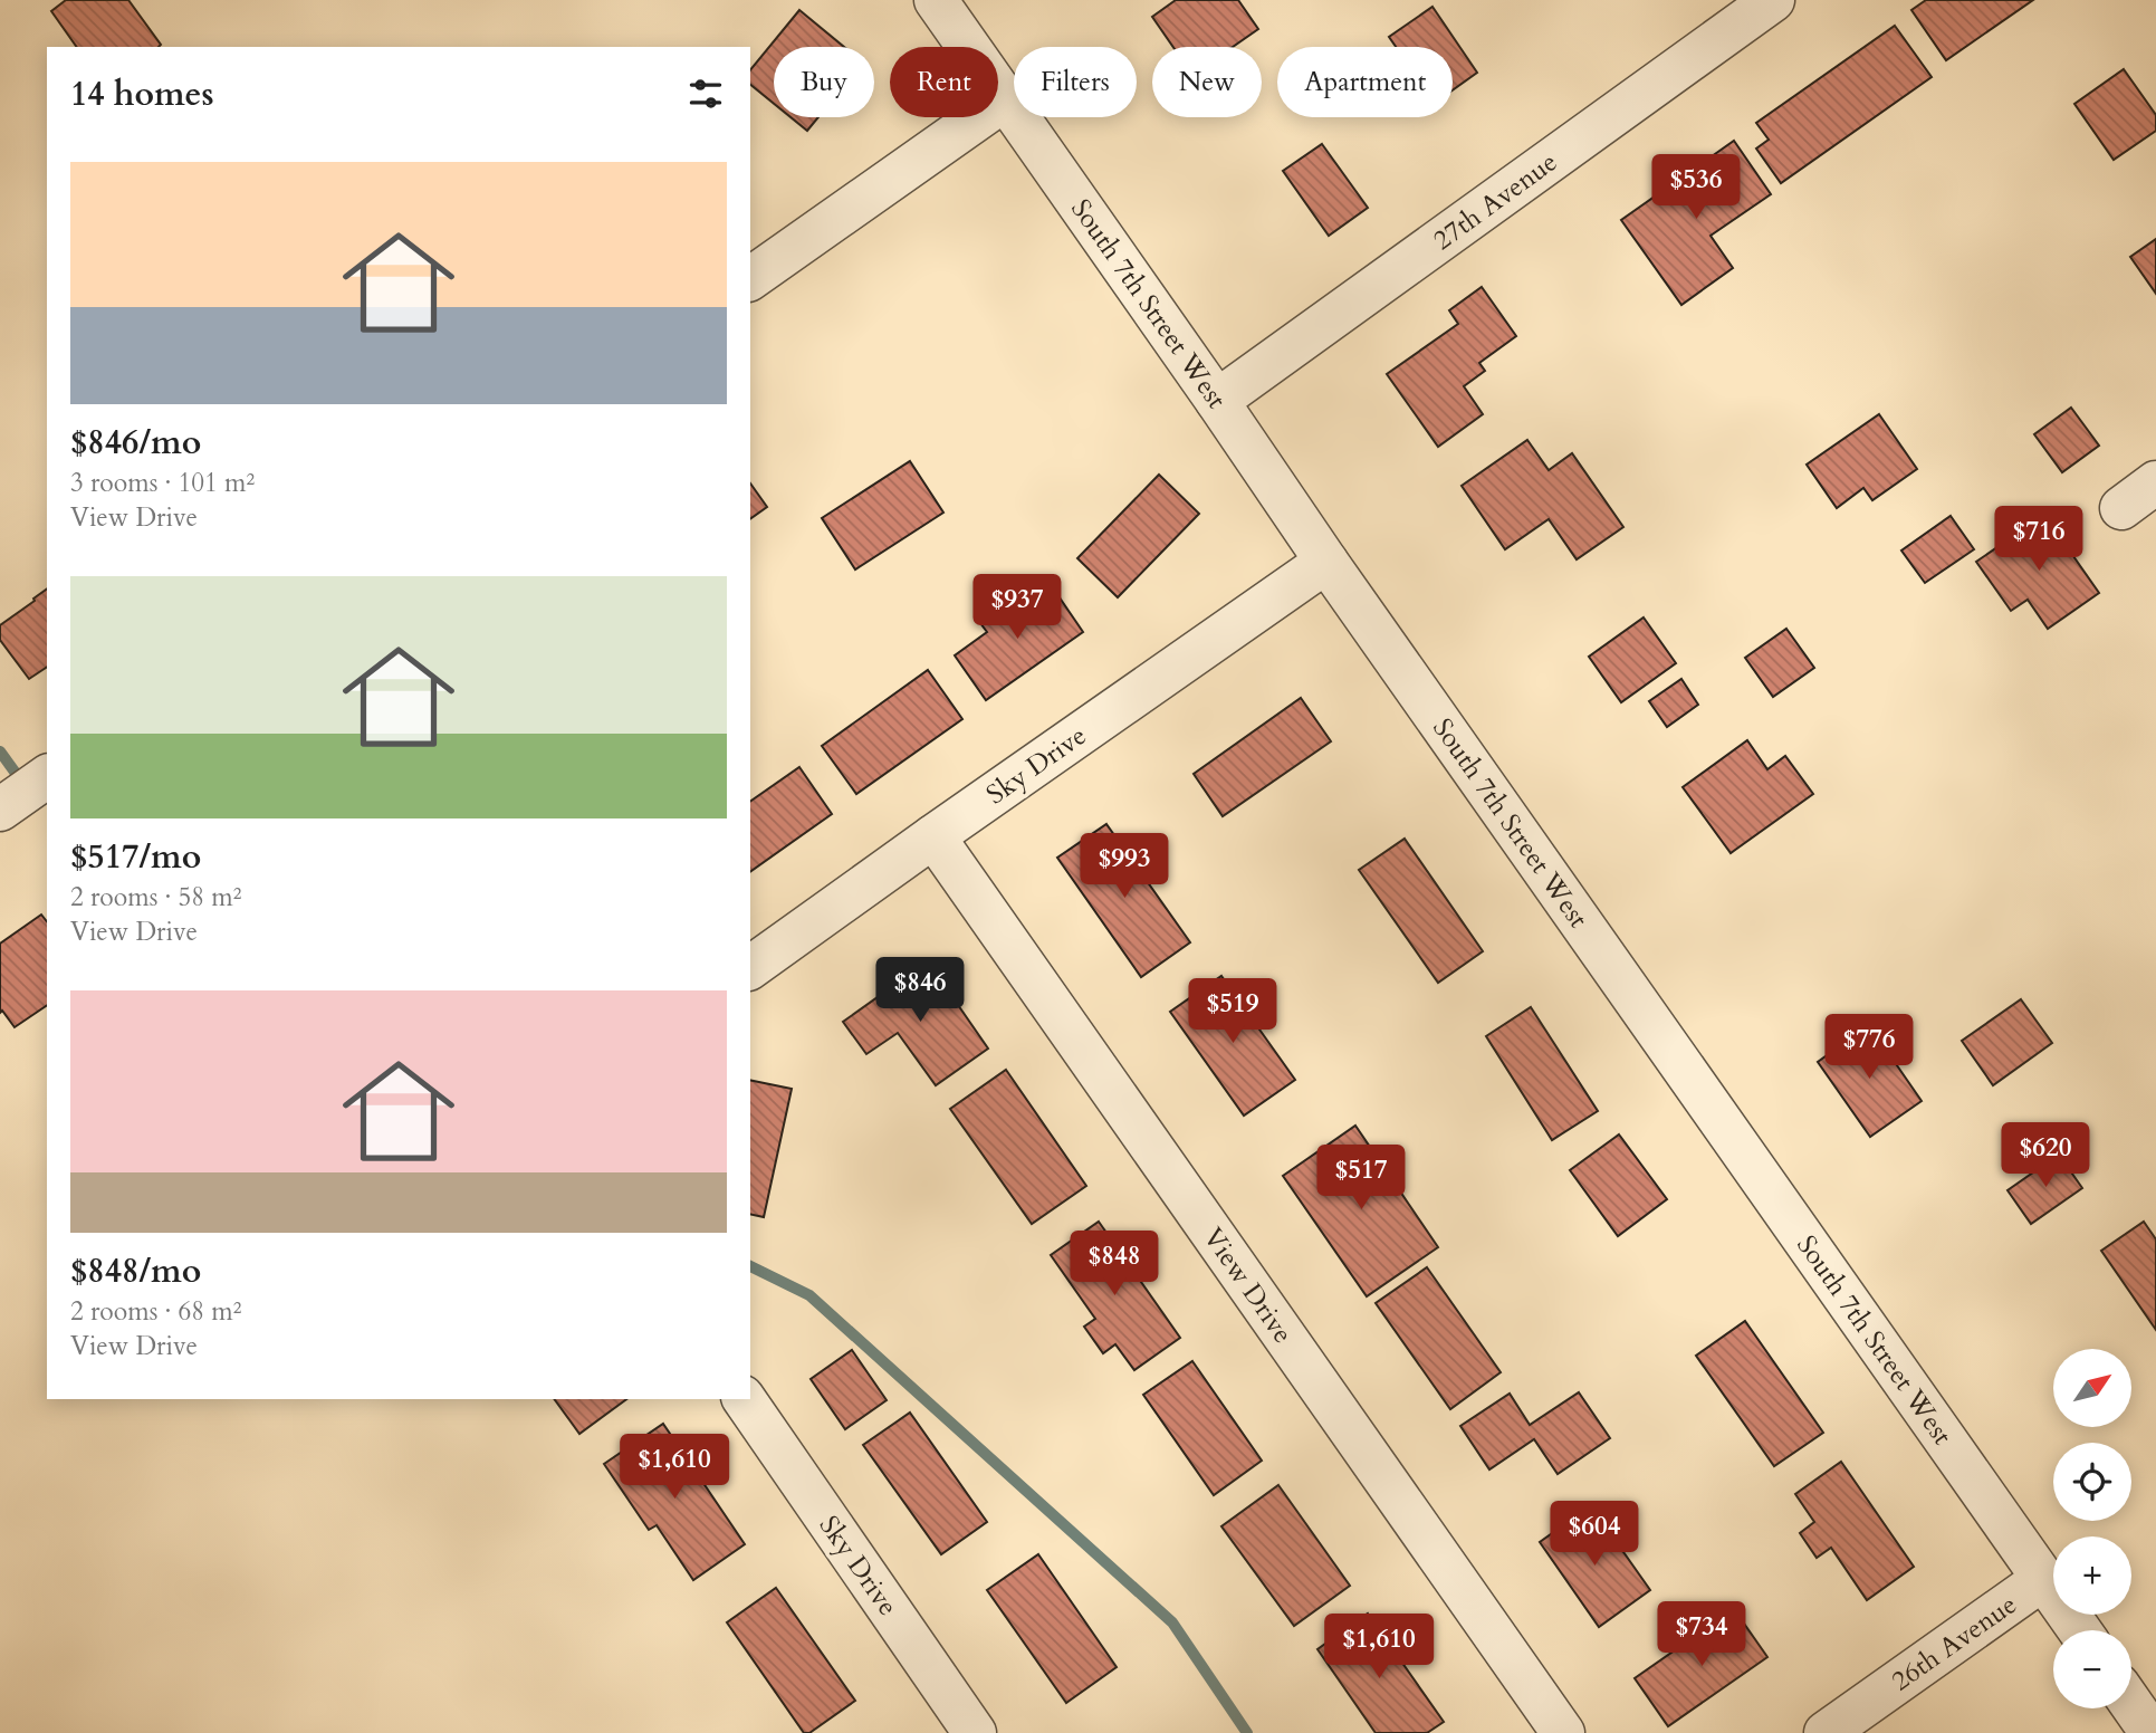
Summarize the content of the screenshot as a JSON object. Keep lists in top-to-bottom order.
{
  "streets": {
    "street": [
      "27th Avenue",
      "South 7th Street West",
      "Sky Drive",
      "View Drive",
      "26th Avenue"
    ]
  },
  "crossings": [
    ["27th Avenue", "South 7th Street West"],
    ["South 7th Street West", "Sky Drive"],
    ["South 7th Street West", "26th Avenue"],
    ["Sky Drive", "View Drive"]
  ],
  "north": "top right",
  "page": {
    "chip": [
      "Buy",
      "Rent",
      "Filters",
      "New",
      "Apartment"
    ],
    "heading": "14 homes",
    "list": [
      {
        "name": "$846/mo",
        "note": "3 rooms · 101 m² · View Drive"
      },
      {
        "name": "$517/mo",
        "note": "2 rooms · 58 m² · View Drive"
      },
      {
        "name": "$848/mo",
        "note": "2 rooms · 68 m² · View Drive"
      }
    ],
    "price": [
      "$536",
      "$716",
      "$937",
      "$993",
      "$846",
      "$519",
      "$776",
      "$620",
      "$517",
      "$848",
      "$1,610",
      "$604",
      "$734",
      "$1,610"
    ],
    "map_buttons": ["+", "−"]
  }
}
